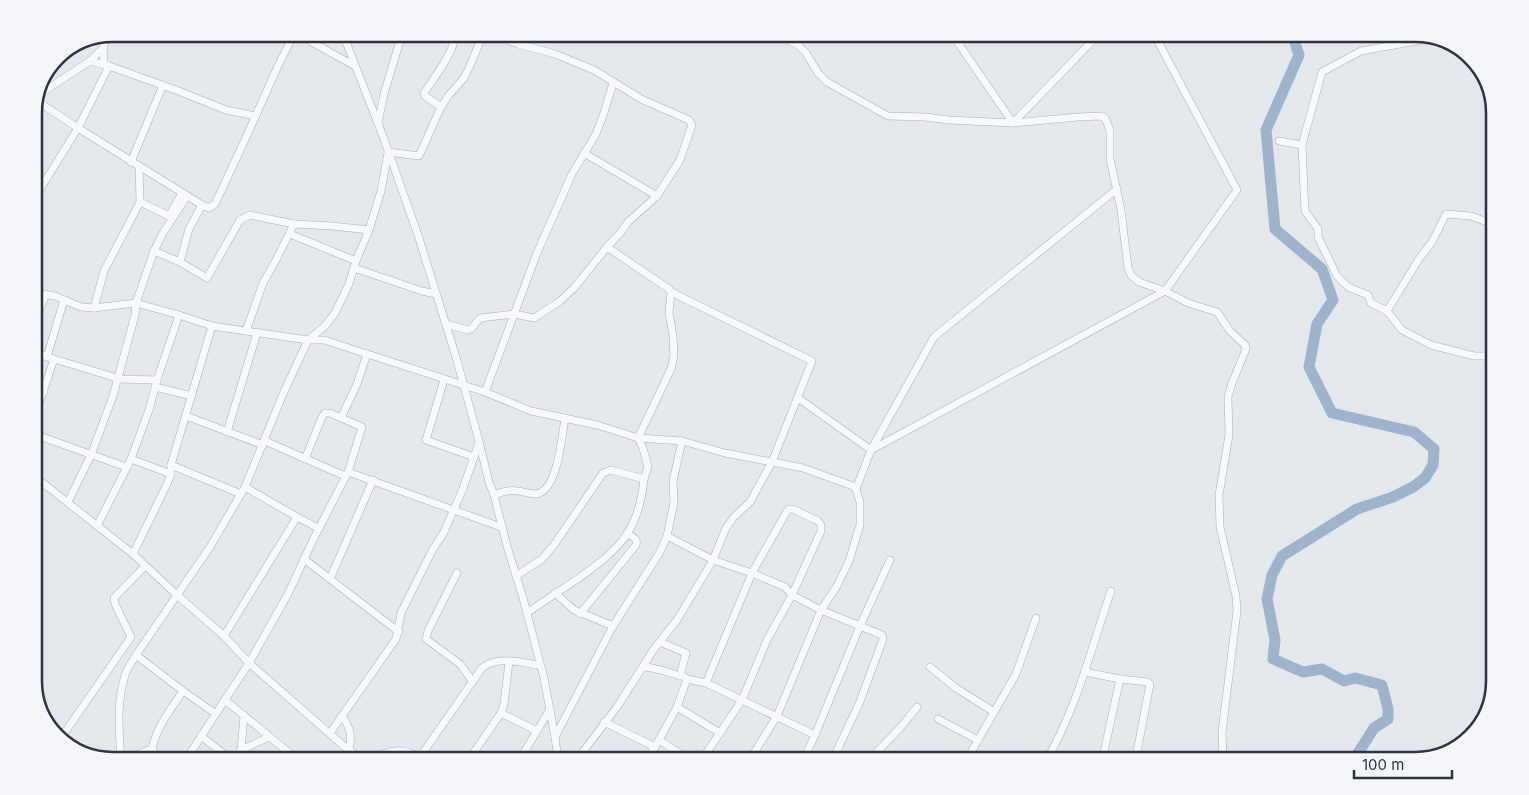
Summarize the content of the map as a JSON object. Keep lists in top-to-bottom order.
{
  "scale_bar": "100 m"
}
